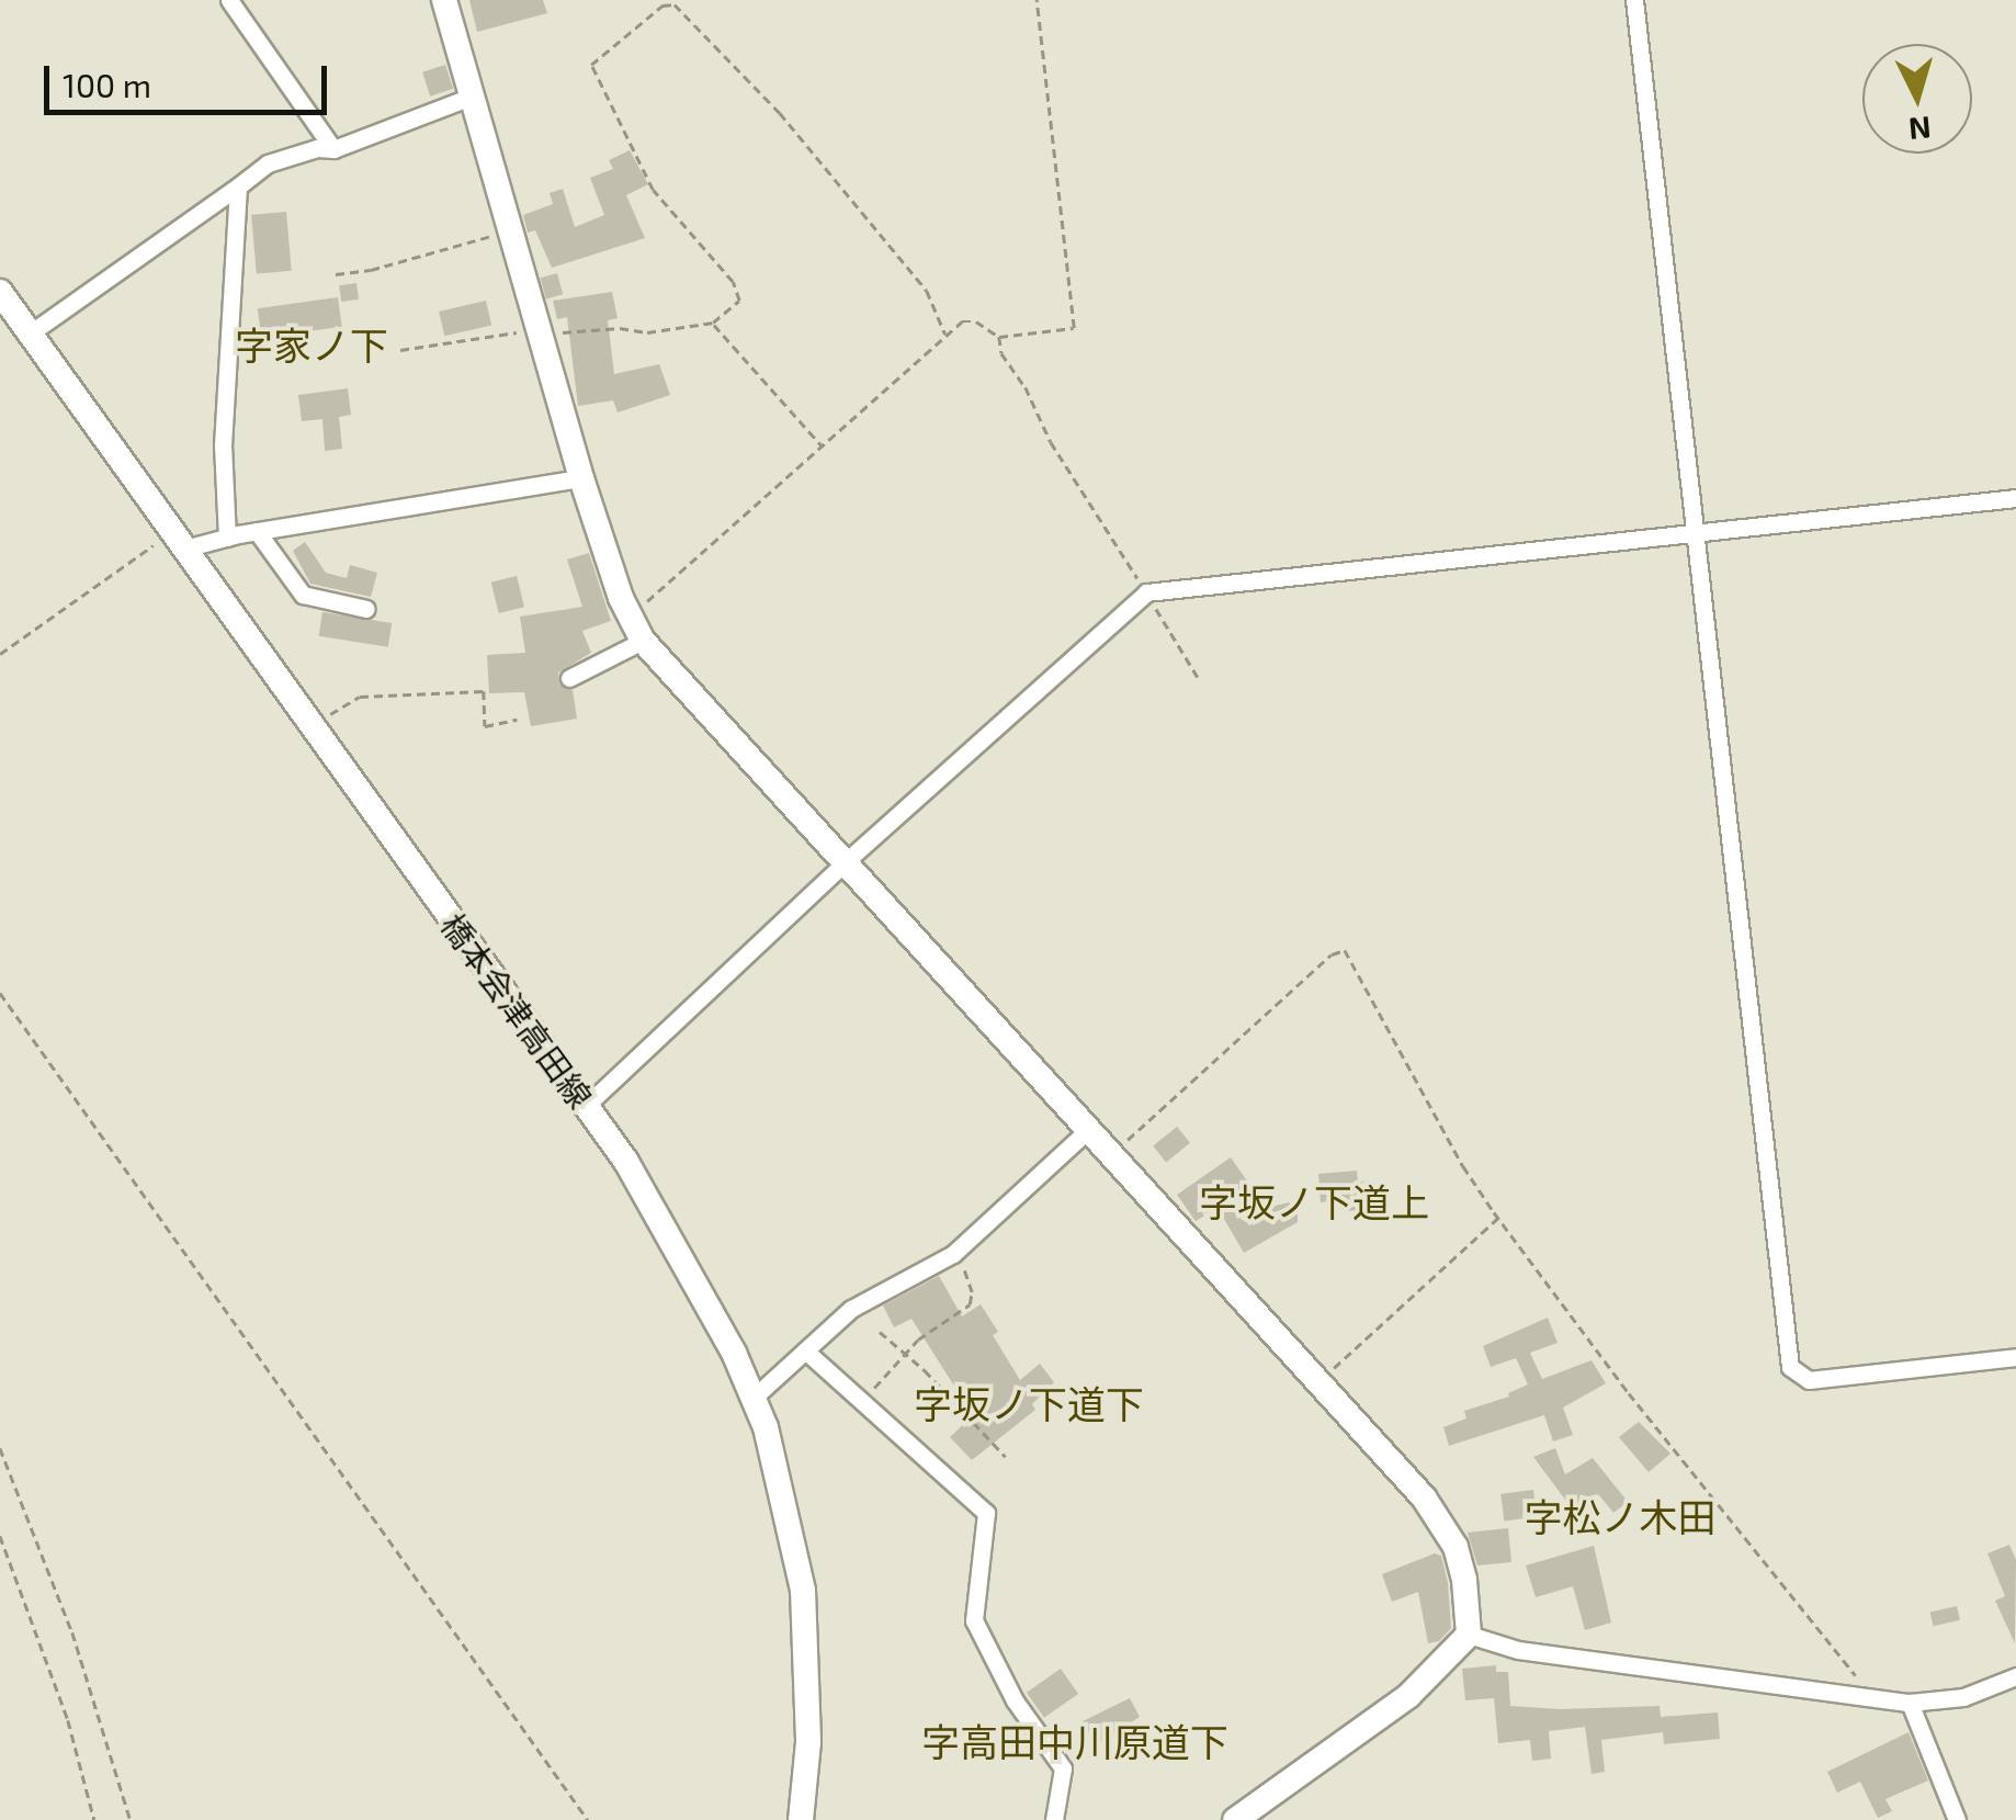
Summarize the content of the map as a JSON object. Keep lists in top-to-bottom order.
{
  "streets": {
    "street": ["橋本会津高田線"]
  },
  "districts": [
    "字家ノ下",
    "字坂ノ下道上",
    "字坂ノ下道下",
    "字松ノ木田",
    "字高田中川原道下"
  ],
  "scale_bar": "100 m",
  "north": "bottom"
}
